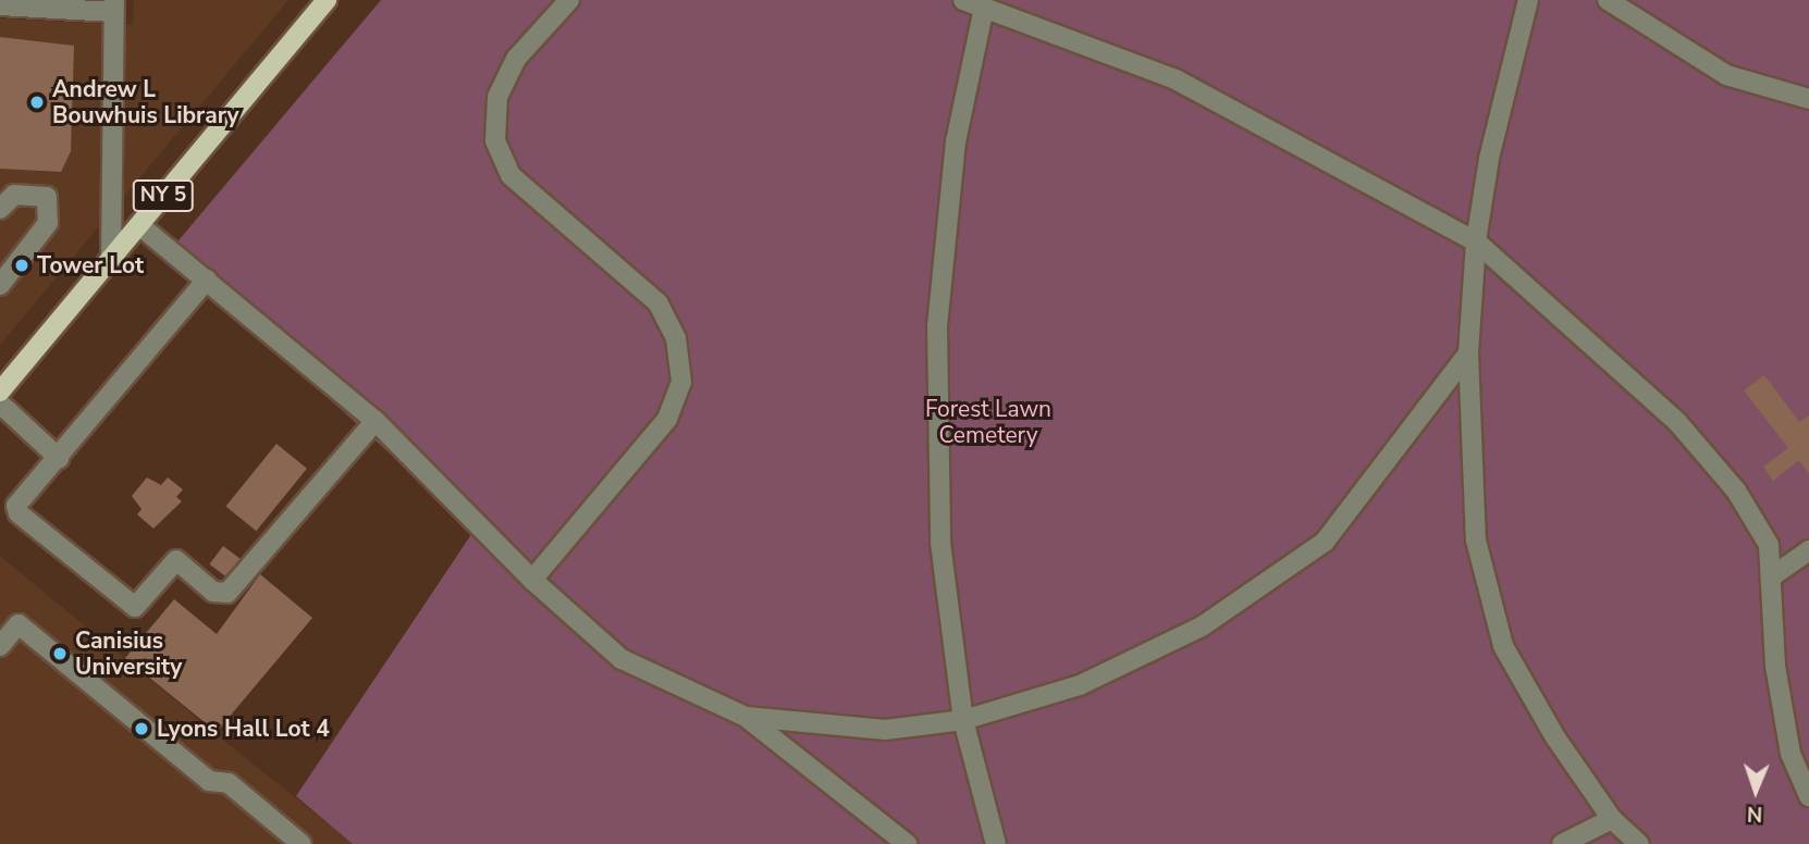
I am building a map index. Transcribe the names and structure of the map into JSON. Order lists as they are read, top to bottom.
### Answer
{
  "streets": {
    "main road": ["NY 5"]
  },
  "parks": ["Forest Lawn Cemetery"],
  "places": [
    "Andrew L Bouwhuis Library",
    "Tower Lot",
    "Canisius University",
    "Lyons Hall Lot 4"
  ],
  "north": "bottom"
}
